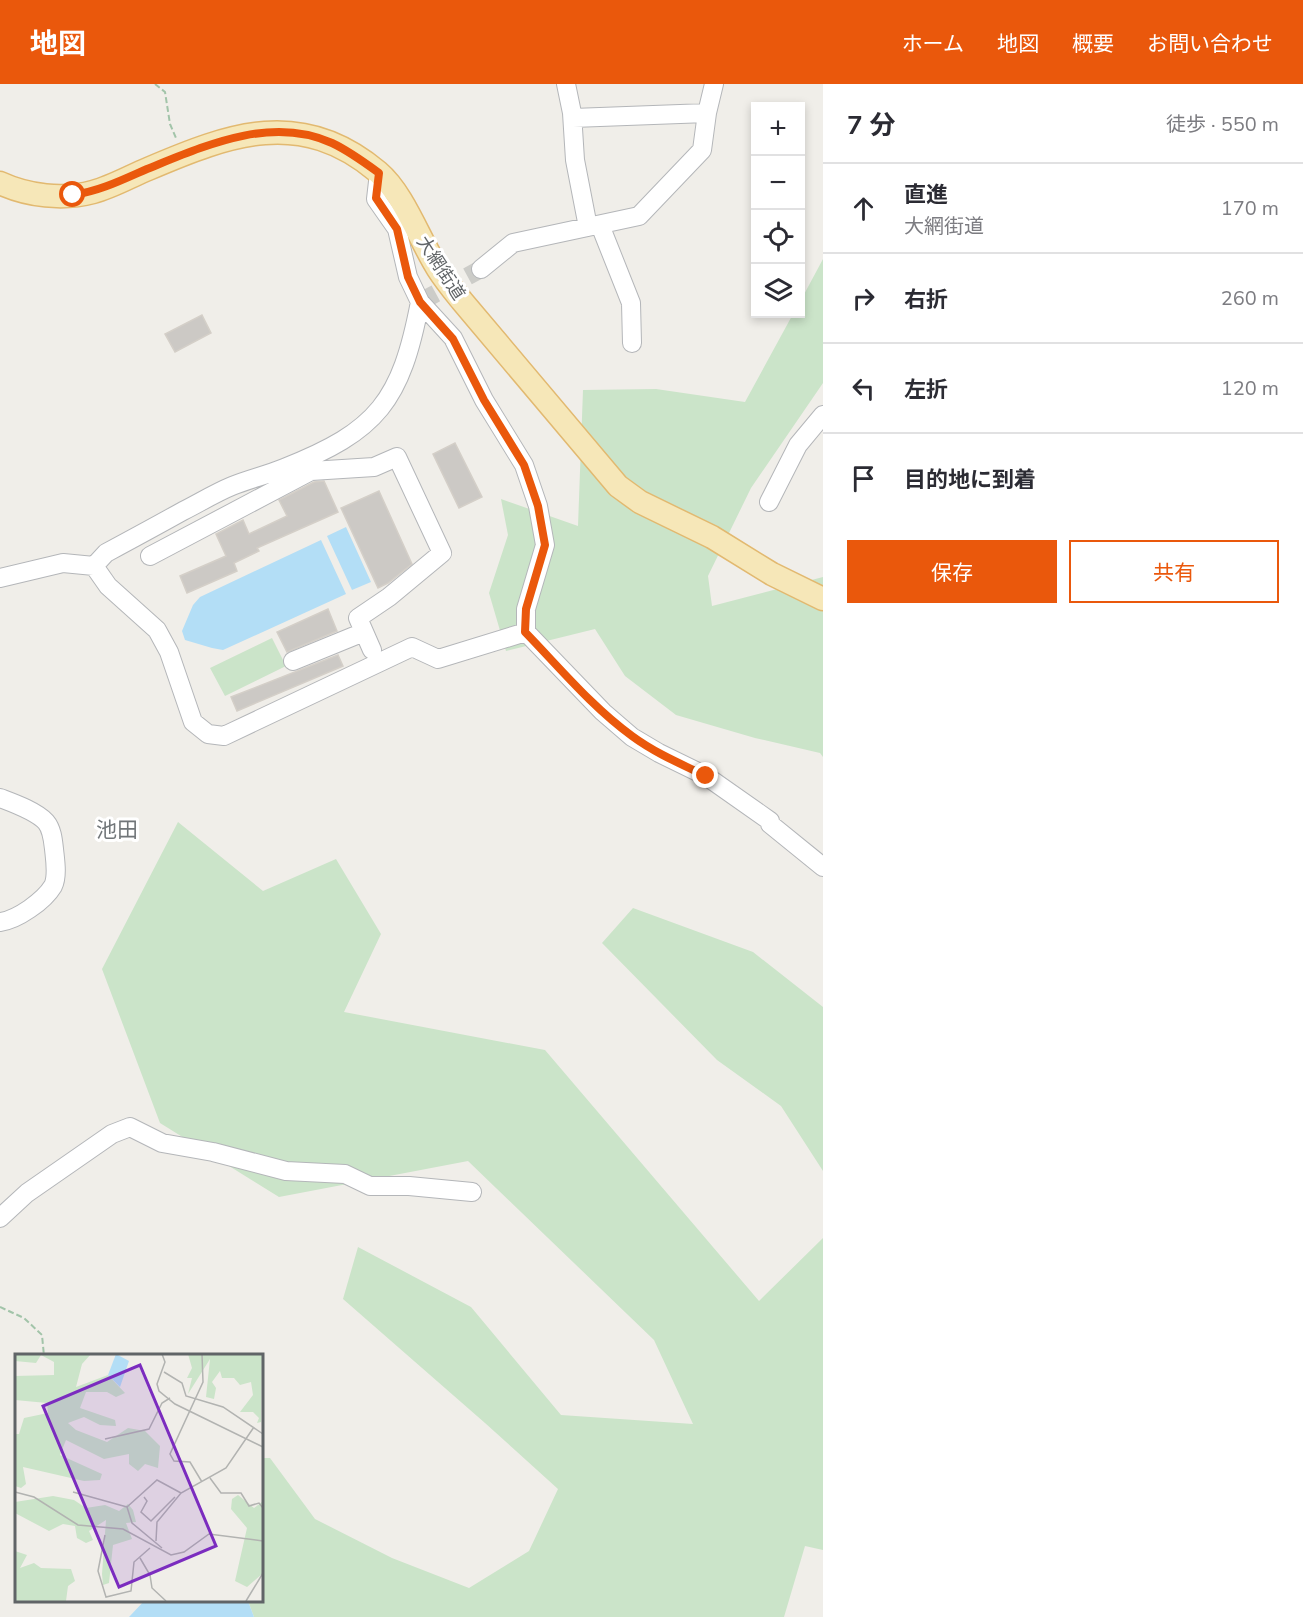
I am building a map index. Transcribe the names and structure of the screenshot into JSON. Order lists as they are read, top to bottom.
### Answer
{
  "streets": {
    "main road": ["大網街道"]
  },
  "districts": ["池田"],
  "page": {
    "header": "地図",
    "nav": [
      "ホーム",
      "地図",
      "概要",
      "お問い合わせ"
    ],
    "heading": ["7 分", "徒歩 · 550 m"],
    "map_buttons": ["+", "−"],
    "list": [
      ["直進", "大網街道", "170 m"],
      ["右折", "260 m"],
      ["左折", "120 m"],
      "目的地に到着"
    ],
    "buttons": ["保存", "共有"]
  }
}
